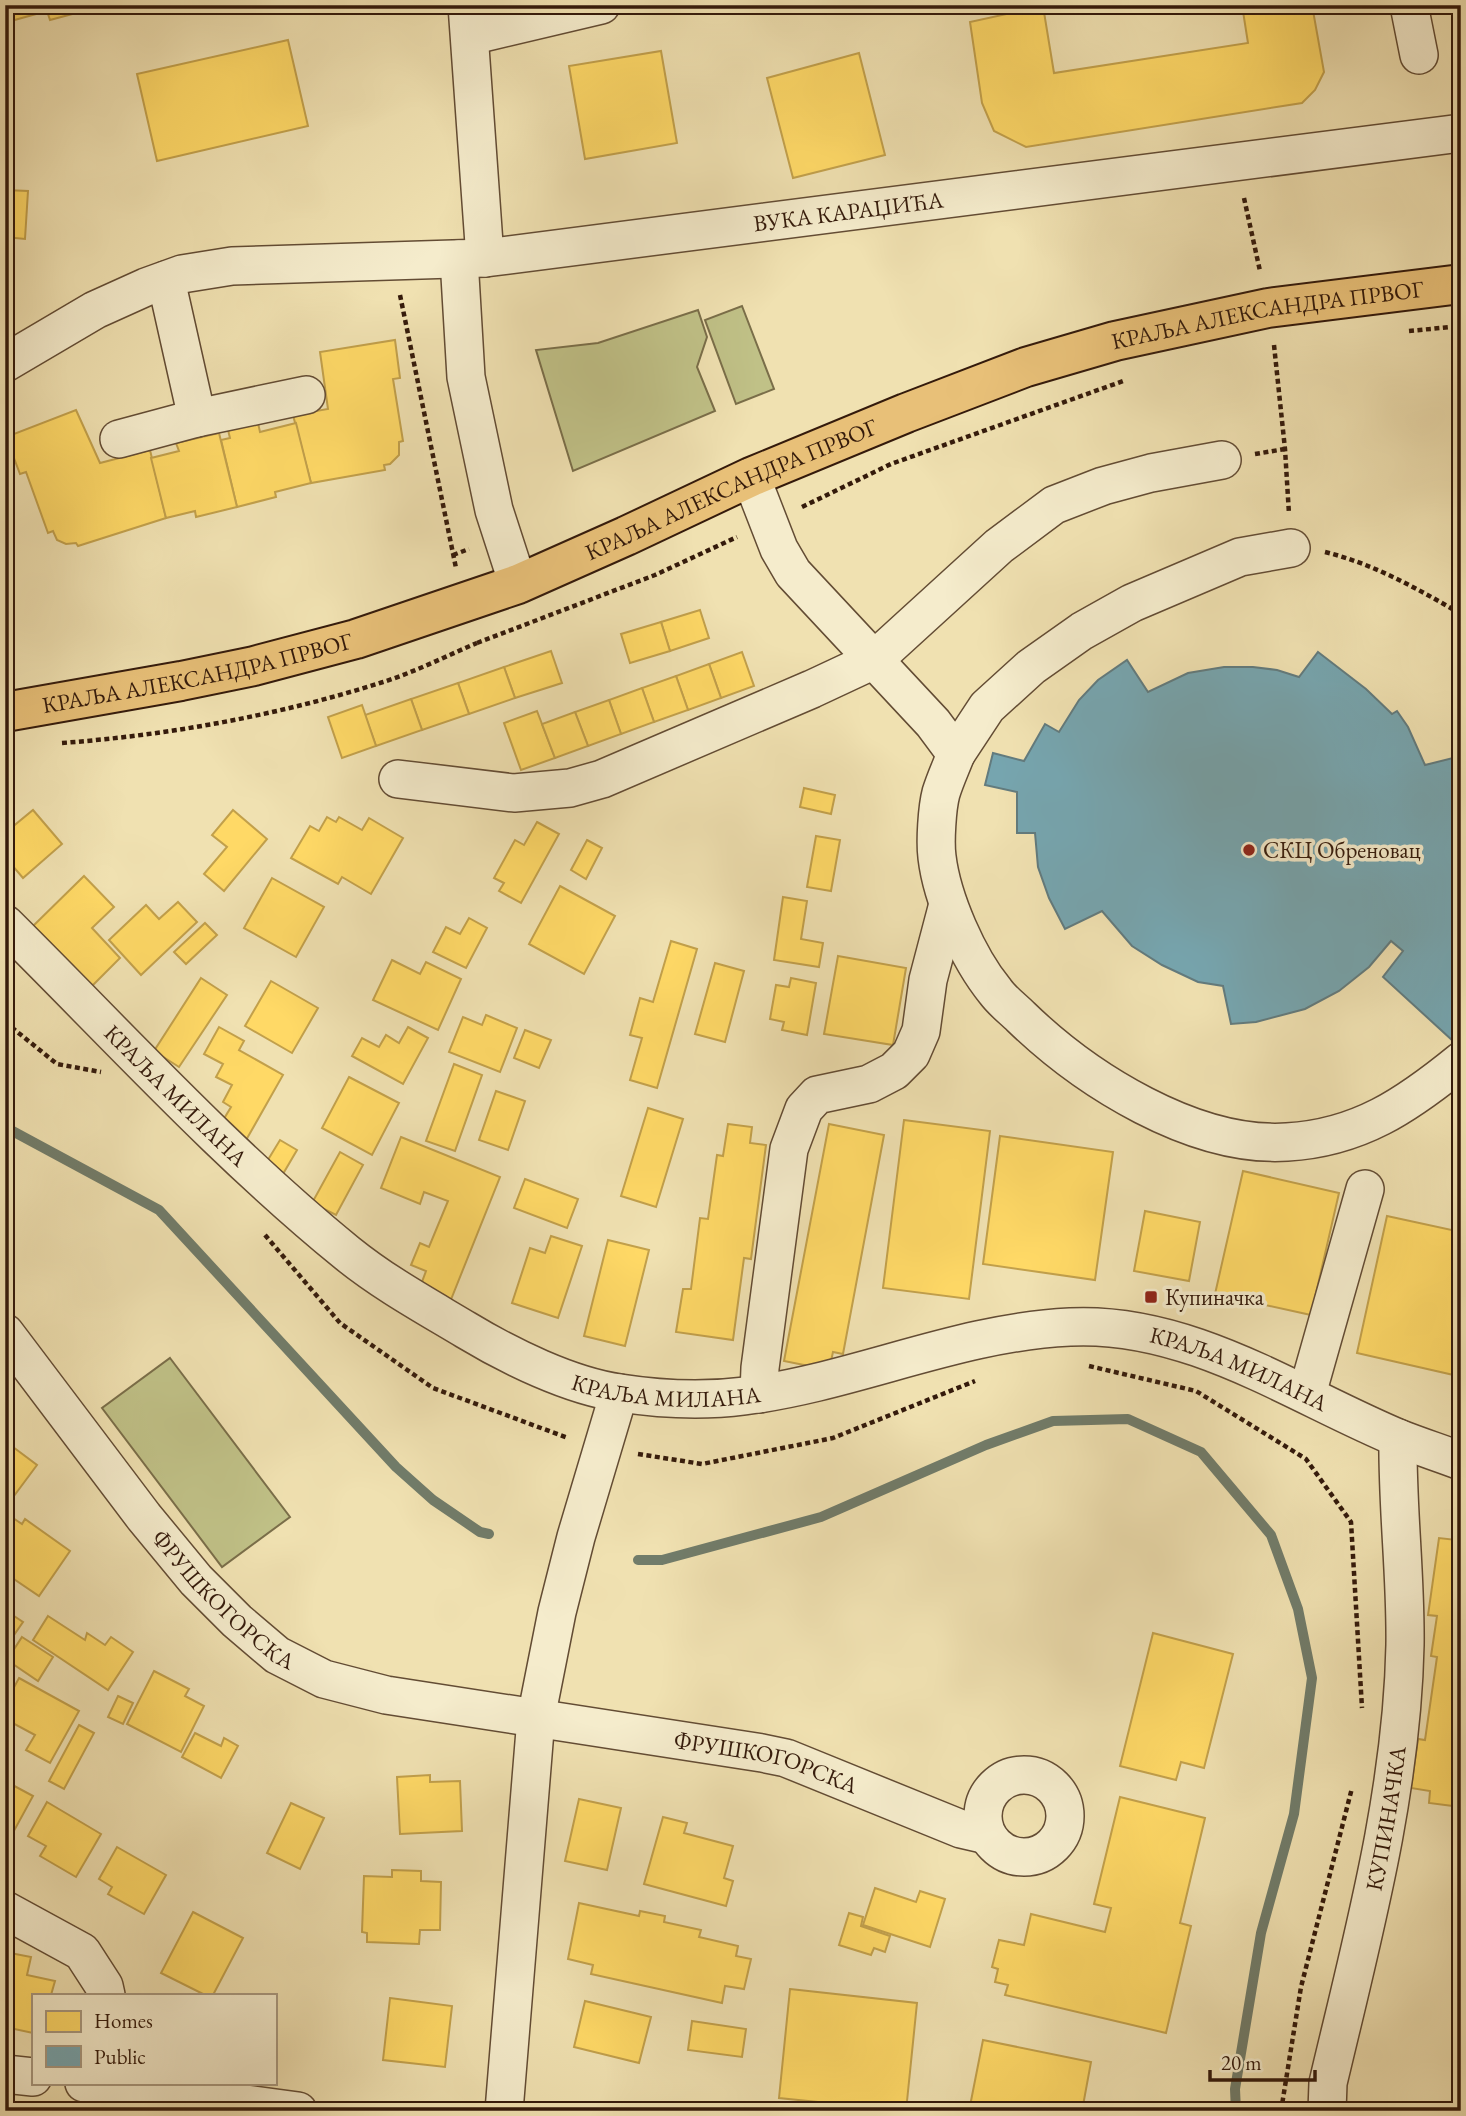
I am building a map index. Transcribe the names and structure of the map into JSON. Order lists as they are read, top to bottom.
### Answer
{
  "streets": {
    "main road": ["КРАЉА АЛЕКСАНДРА ПРВОГ"],
    "street": [
      "ВУКА КАРАЏИЋА",
      "КРАЉА МИЛАНА",
      "ФРУШКОГОРСКА",
      "КУПИНАЧКА"
    ]
  },
  "crossings": [
    ["КРАЉА МИЛАНА", "КУПИНАЧКА"]
  ],
  "places": {
    "other": ["СКЦ Обреновац"],
    "transit": ["Купиначка"]
  },
  "legend": ["Homes", "Public"],
  "scale_bar": "20 m"
}
